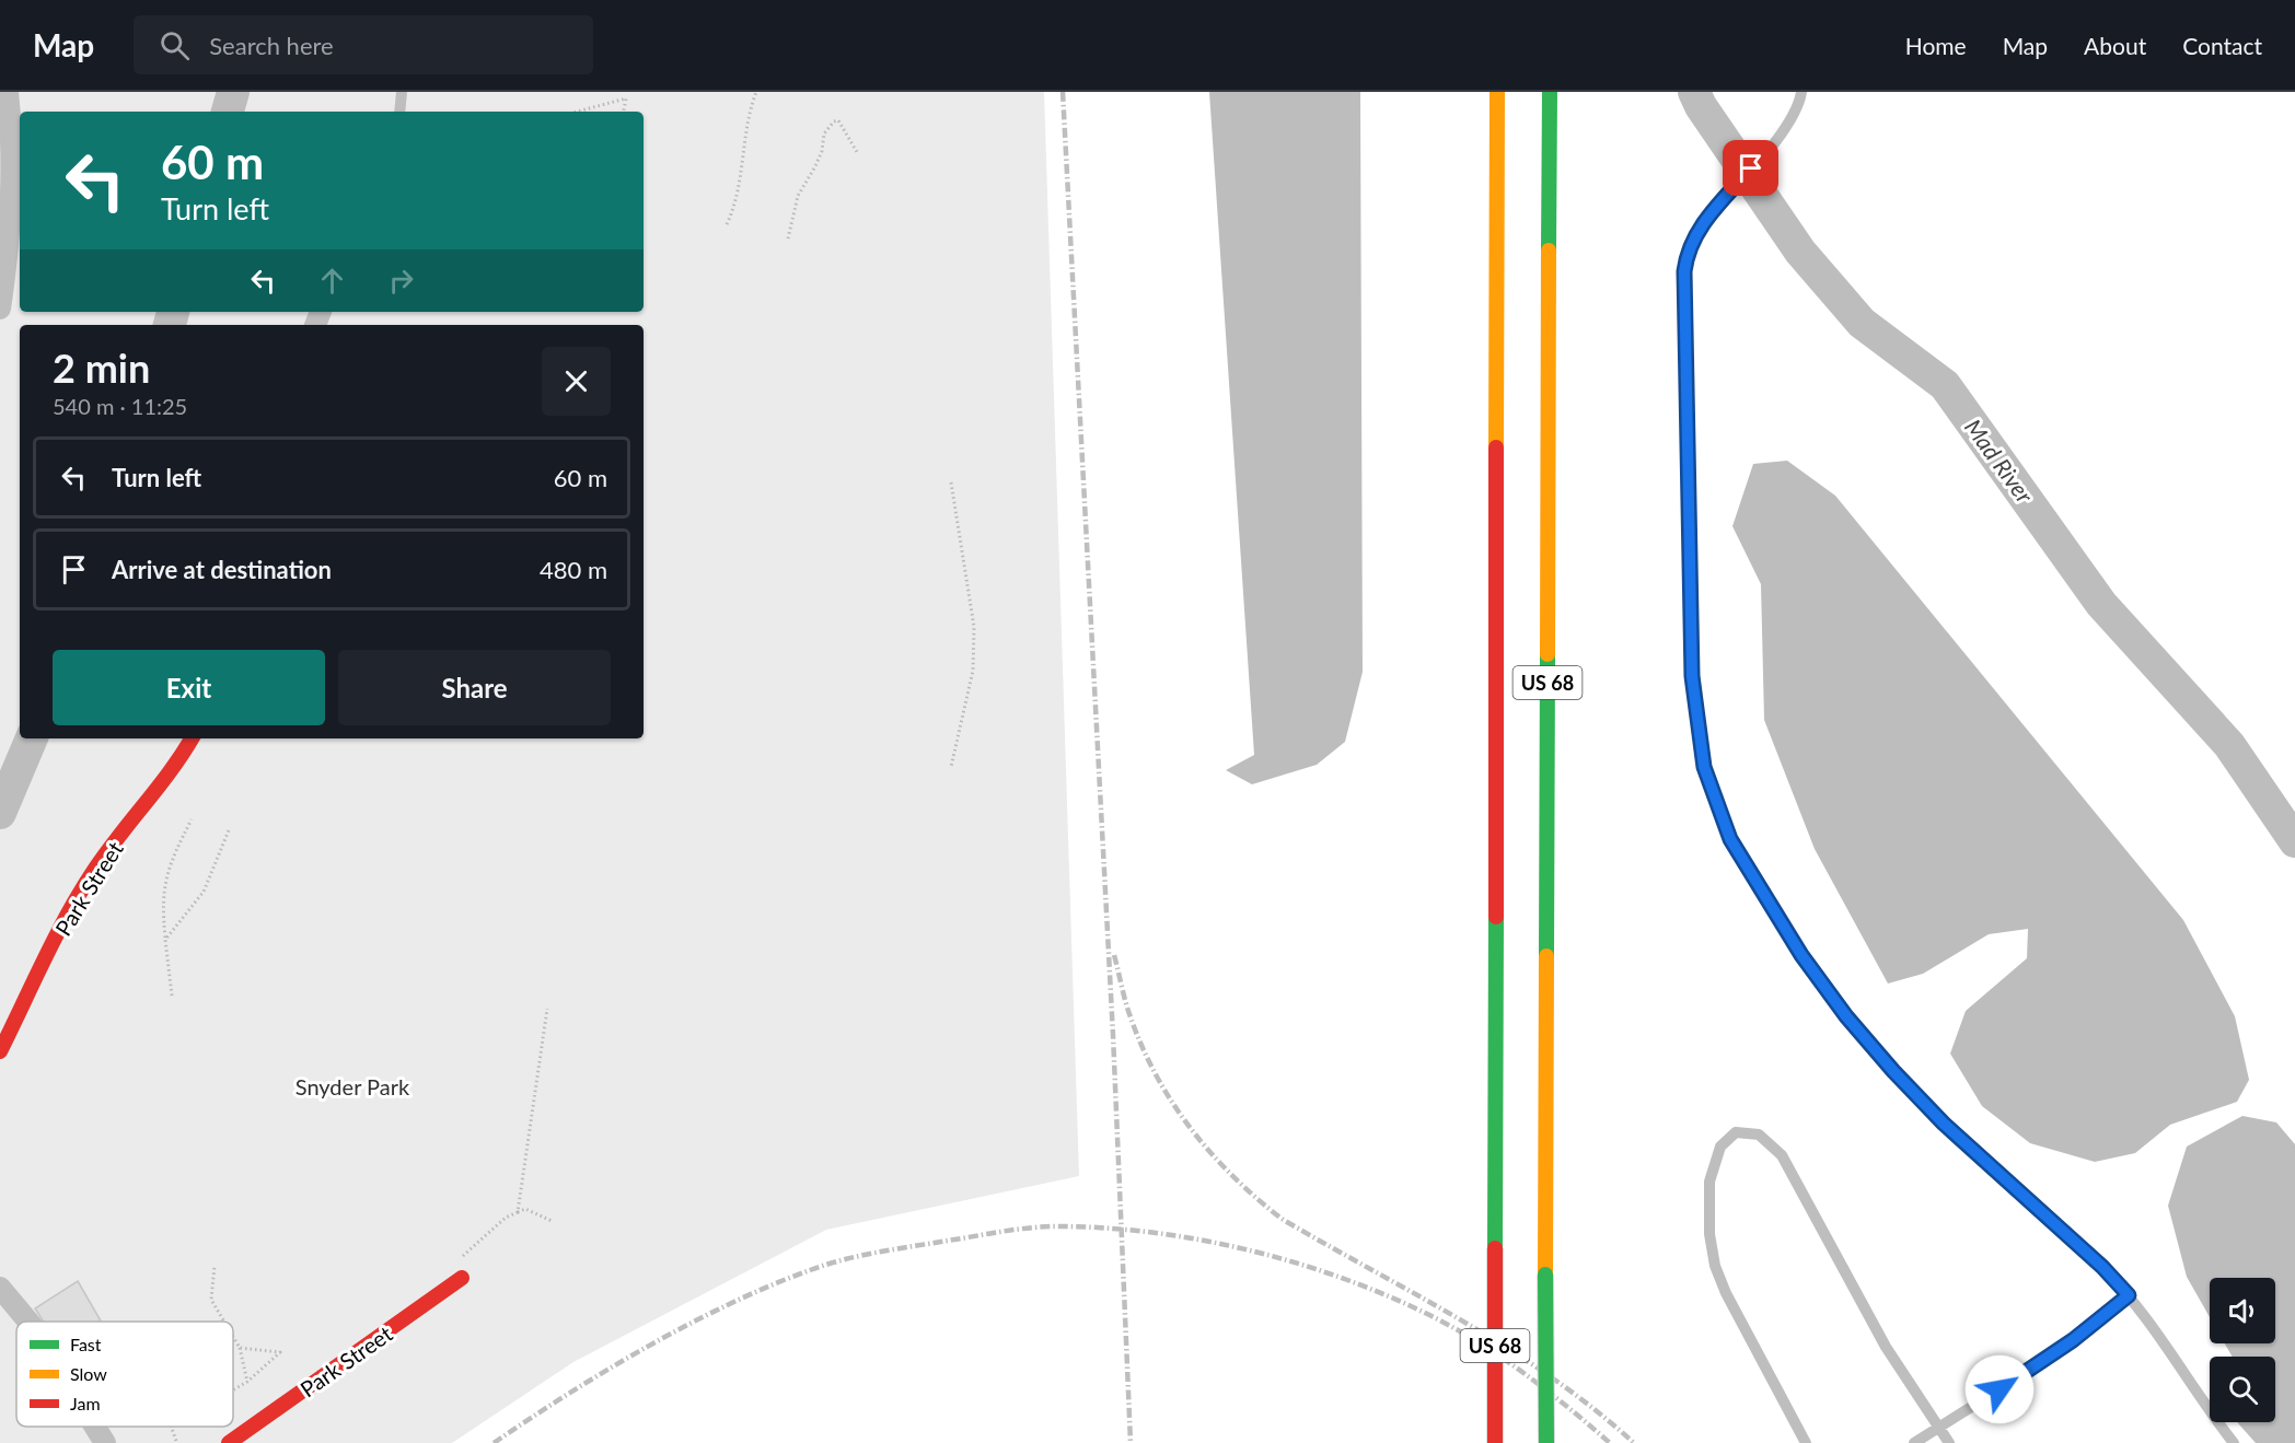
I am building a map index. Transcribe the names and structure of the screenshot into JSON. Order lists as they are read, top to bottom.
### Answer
{
  "streets": {
    "main road": ["US 68", "Park Street"]
  },
  "water": ["Mad River"],
  "parks": ["Snyder Park"],
  "legend": ["Fast", "Slow", "Jam"],
  "page": {
    "header": "Map",
    "search": "Search here",
    "nav": [
      "Home",
      "Map",
      "About",
      "Contact"
    ],
    "turn": ["60 m", "Turn left"],
    "heading": ["2 min", "540 m · 11:25"],
    "list": [
      {
        "name": "Turn left",
        "value": "60 m"
      },
      {
        "name": "Arrive at destination",
        "value": "480 m"
      }
    ],
    "buttons": ["Exit", "Share"]
  }
}
